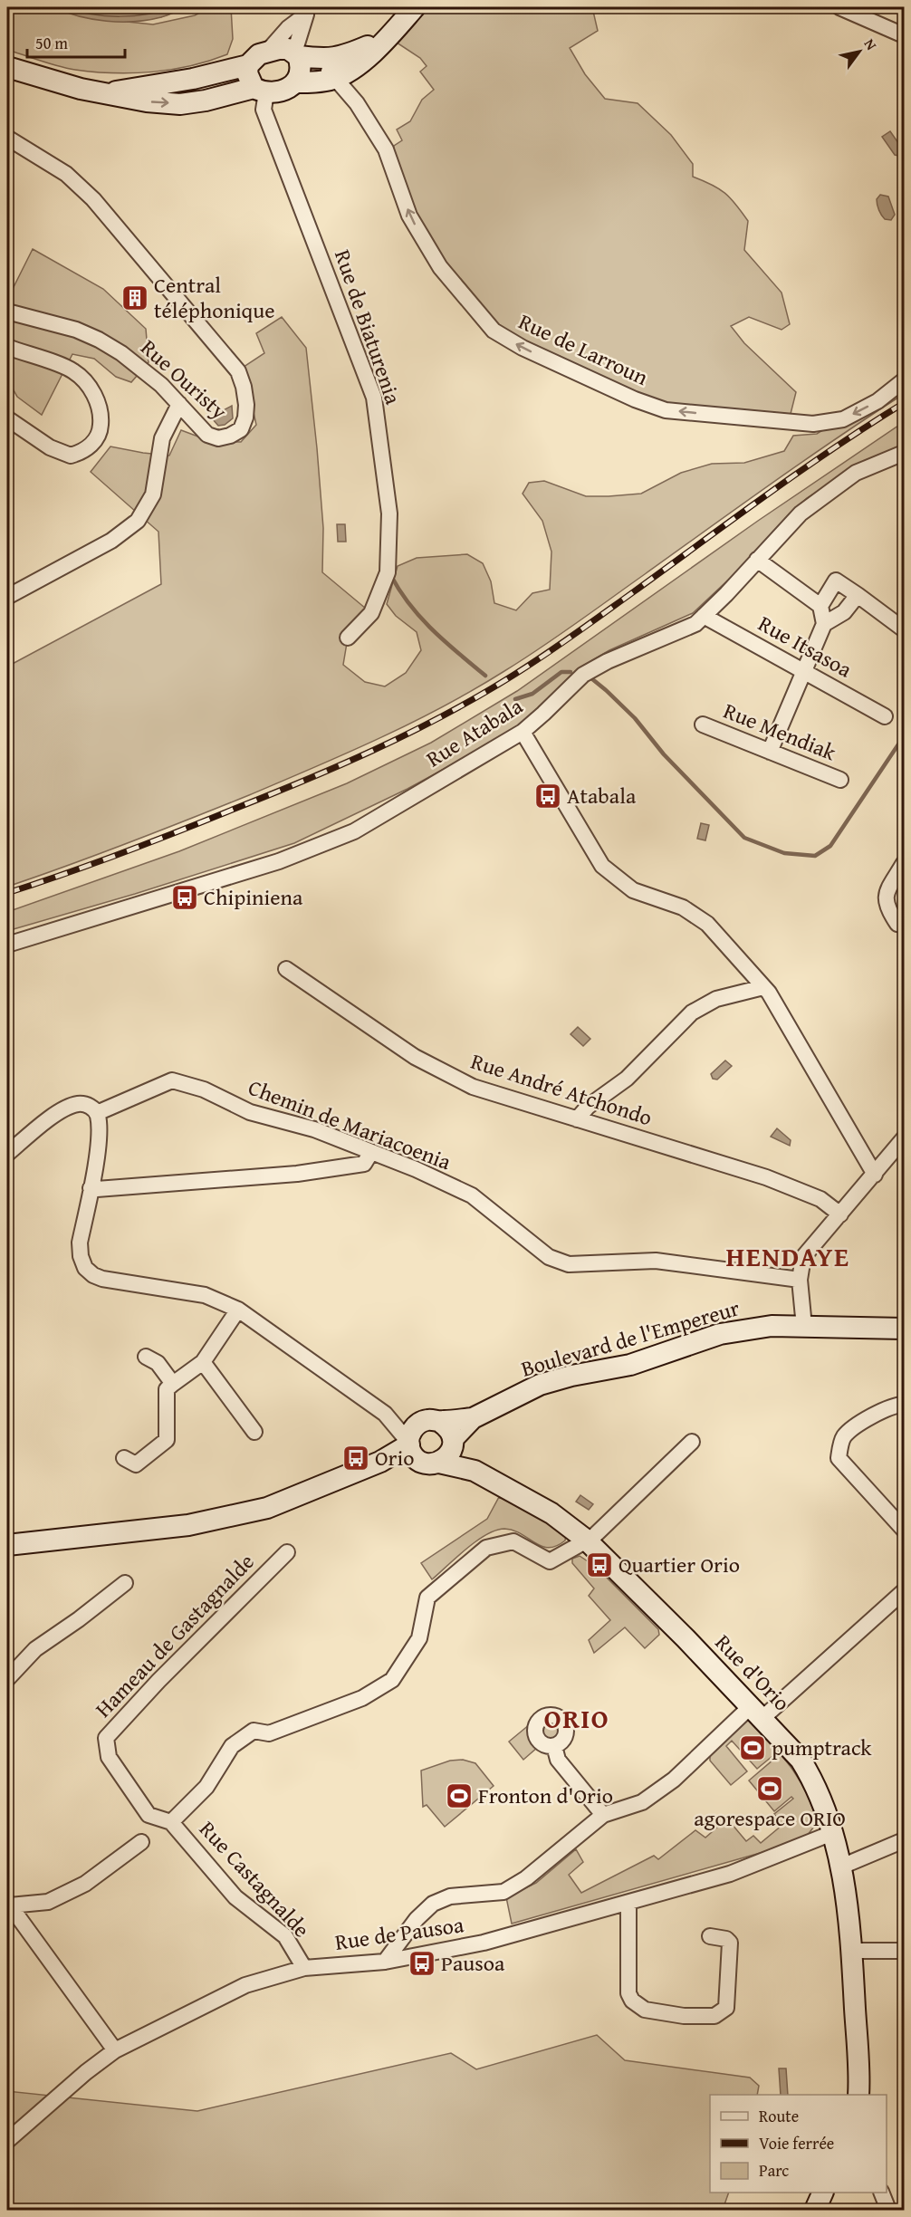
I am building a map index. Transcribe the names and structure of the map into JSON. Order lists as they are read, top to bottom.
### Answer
{
  "streets": {
    "main road": ["Boulevard de l'Empereur", "Rue d'Orio"],
    "street": [
      "Rue de Biaturenia",
      "Rue de Larroun",
      "Rue Ouristy",
      "Rue Itsasoa",
      "Rue Mendiak",
      "Rue Atabala",
      "Rue André Atchondo",
      "Chemin de Mariacoenia",
      "Hameau de Gastagnalde",
      "Rue Castagnalde",
      "Rue de Pausoa"
    ]
  },
  "crossings": [
    ["Rue de Biaturenia", "Rue de Larroun"],
    ["Rue Itsasoa", "Rue Atabala"],
    ["Boulevard de l'Empereur", "Rue d'Orio"],
    ["Hameau de Gastagnalde", "Rue Castagnalde"],
    ["Rue d'Orio", "Rue Castagnalde"],
    ["Rue d'Orio", "Rue de Pausoa"],
    ["Rue Castagnalde", "Rue de Pausoa"]
  ],
  "one_way": ["Rue de Larroun"],
  "districts": ["HENDAYE", "ORIO"],
  "places": {
    "building": ["Central téléphonique"],
    "bus stop": [
      "Atabala",
      "Chipiniena",
      "Orio",
      "Quartier Orio",
      "Pausoa"
    ],
    "sports": ["pumptrack", "agorespace ORIO", "Fronton d'Orio"]
  },
  "legend": ["Route", "Voie ferrée", "Parc"],
  "scale_bar": "50 m",
  "north": "top right"
}
